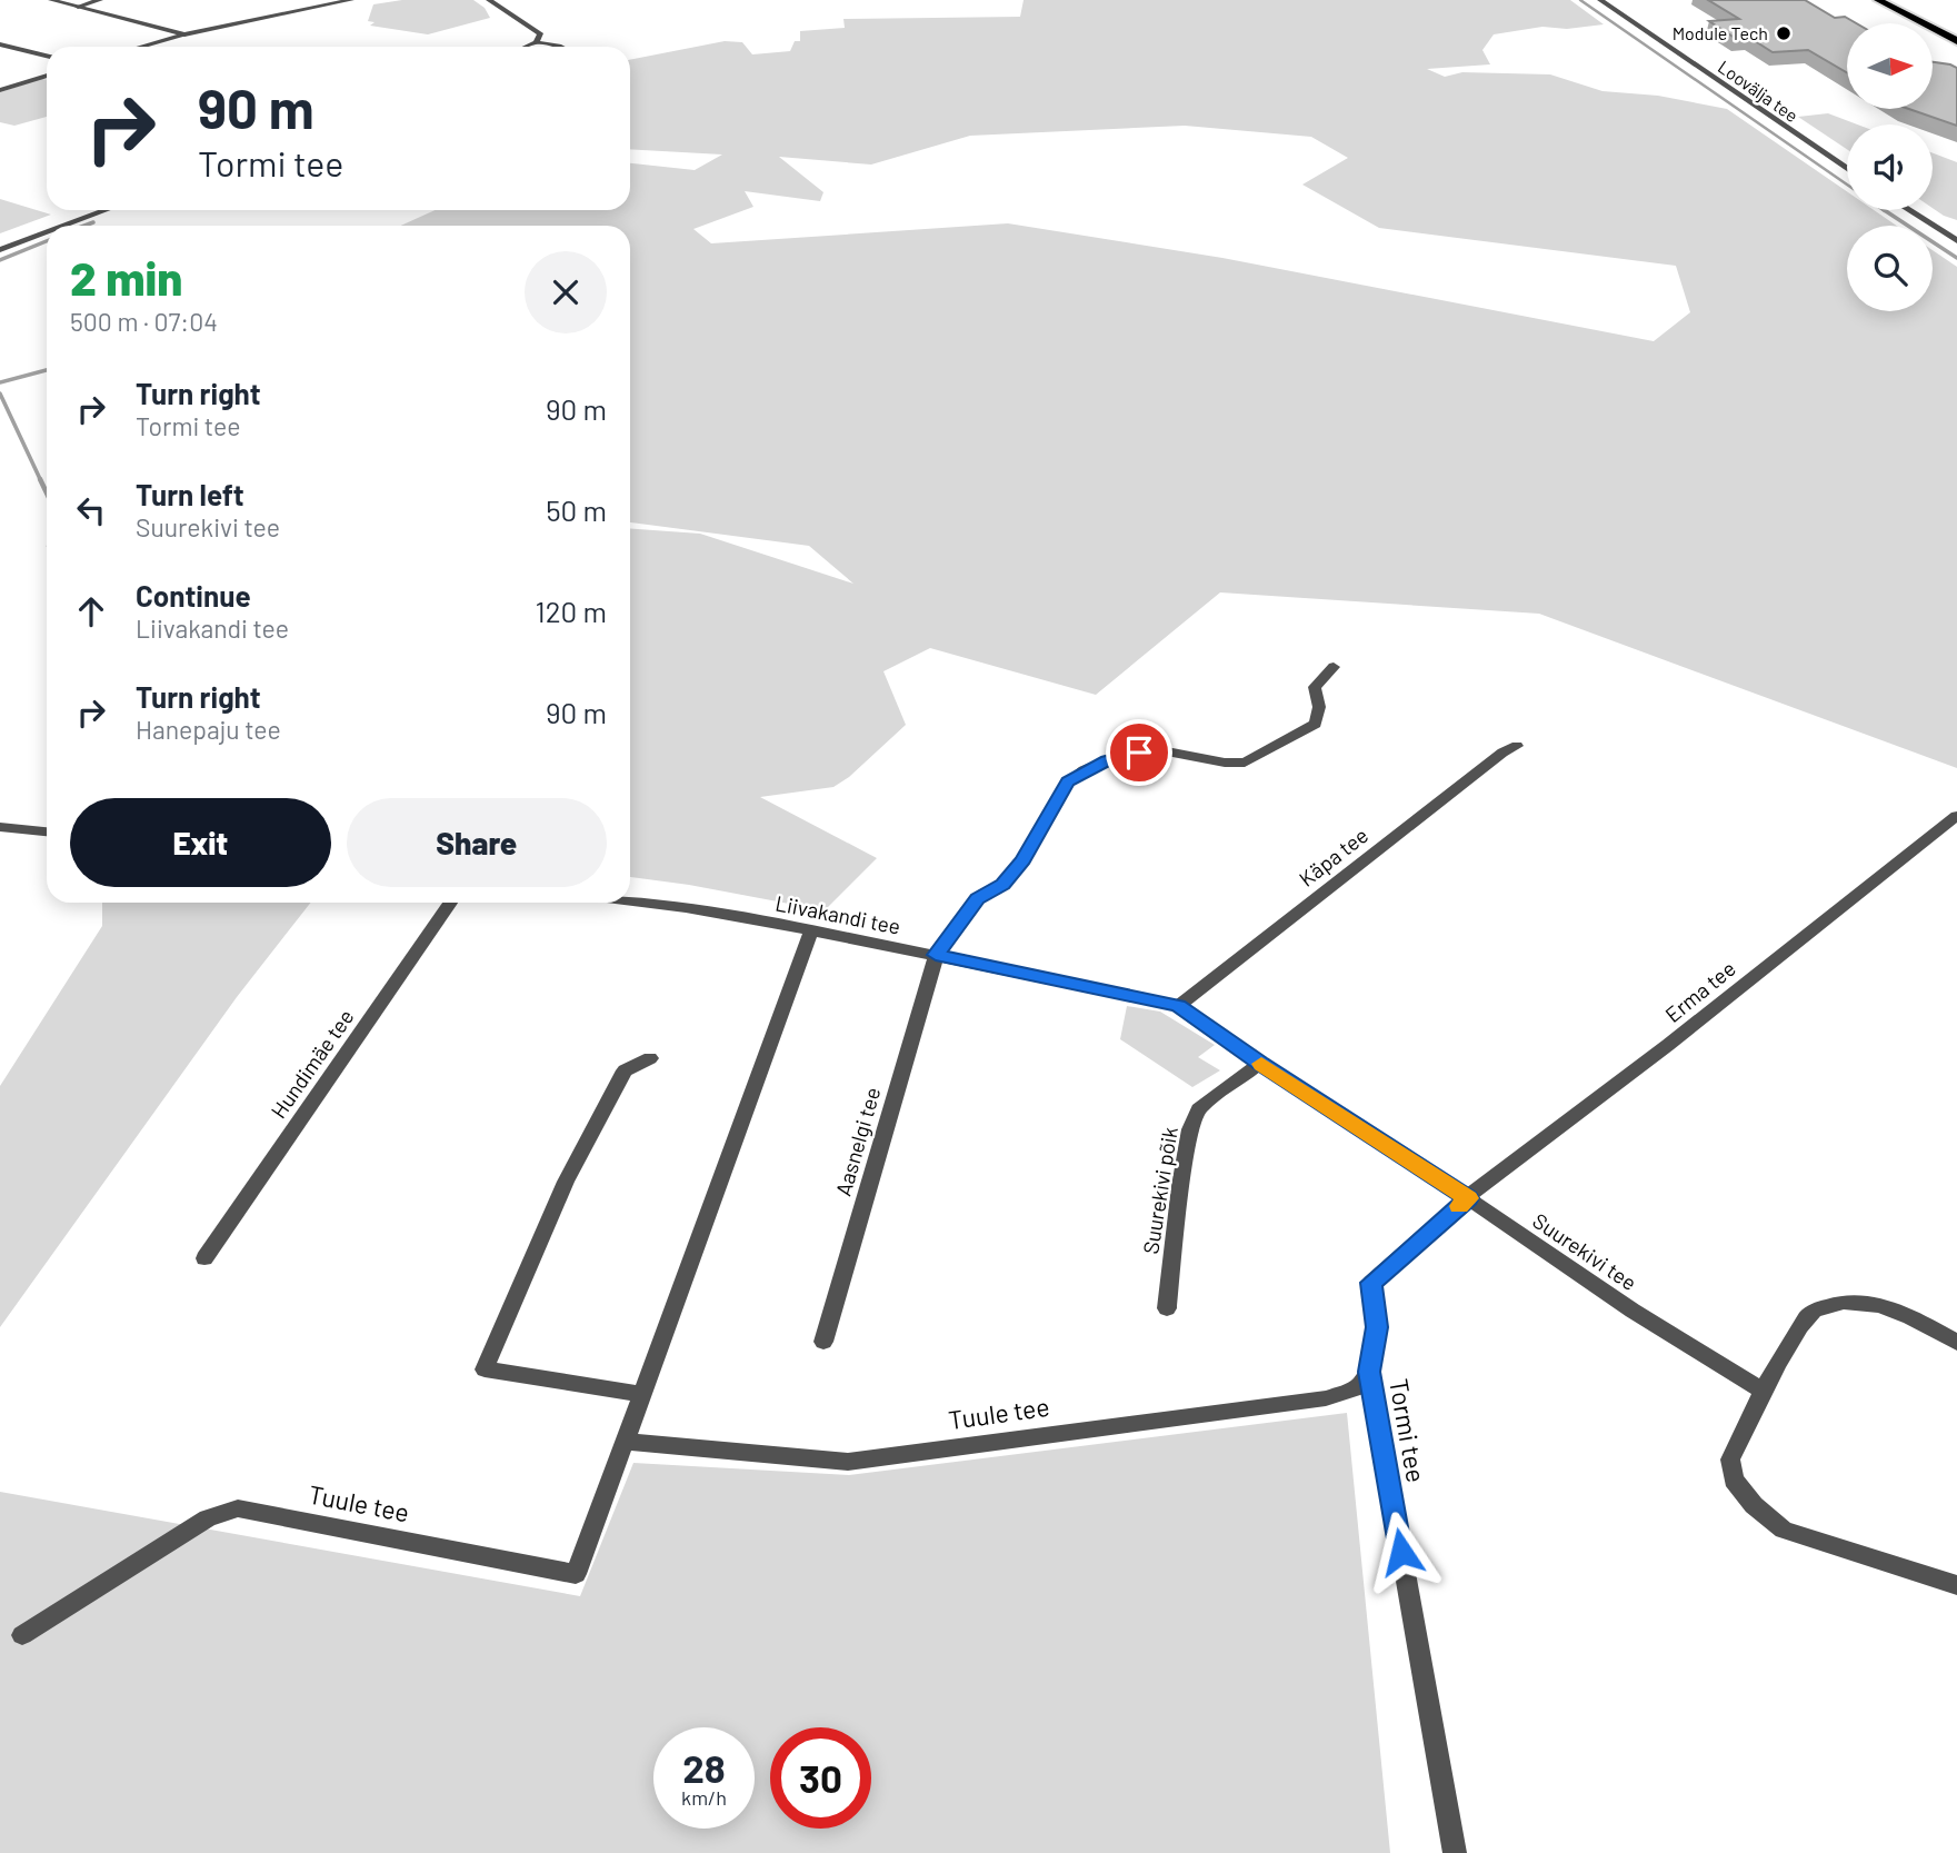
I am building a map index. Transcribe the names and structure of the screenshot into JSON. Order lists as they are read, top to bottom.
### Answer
{
  "streets": {
    "street": [
      "Loovälja tee",
      "Käpa tee",
      "Liivakandi tee",
      "Erma tee",
      "Hundimäe tee",
      "Aasnelgi tee",
      "Suurekivi põik",
      "Suurekivi tee",
      "Tuule tee",
      "Tormi tee"
    ]
  },
  "crossings": [
    ["Käpa tee", "Liivakandi tee"],
    ["Käpa tee", "Suurekivi tee"],
    ["Liivakandi tee", "Aasnelgi tee"],
    ["Liivakandi tee", "Suurekivi tee"],
    ["Liivakandi tee", "Tuule tee"],
    ["Erma tee", "Suurekivi tee"],
    ["Erma tee", "Tormi tee"],
    ["Suurekivi põik", "Suurekivi tee"],
    ["Suurekivi tee", "Tormi tee"],
    ["Tuule tee", "Tormi tee"]
  ],
  "places": ["Module Tech"],
  "north": "right",
  "page": {
    "turn": ["90 m", "Tormi tee"],
    "heading": ["2 min", "500 m · 07:04"],
    "list": [
      {
        "name": "Turn right",
        "note": "Tormi tee",
        "value": "90 m"
      },
      {
        "name": "Turn left",
        "note": "Suurekivi tee",
        "value": "50 m"
      },
      {
        "name": "Continue",
        "note": "Liivakandi tee",
        "value": "120 m"
      },
      {
        "name": "Turn right",
        "note": "Hanepaju tee",
        "value": "90 m"
      }
    ],
    "buttons": ["Exit", "Share"],
    "speed": "28 km/h",
    "limit": "30"
  }
}
